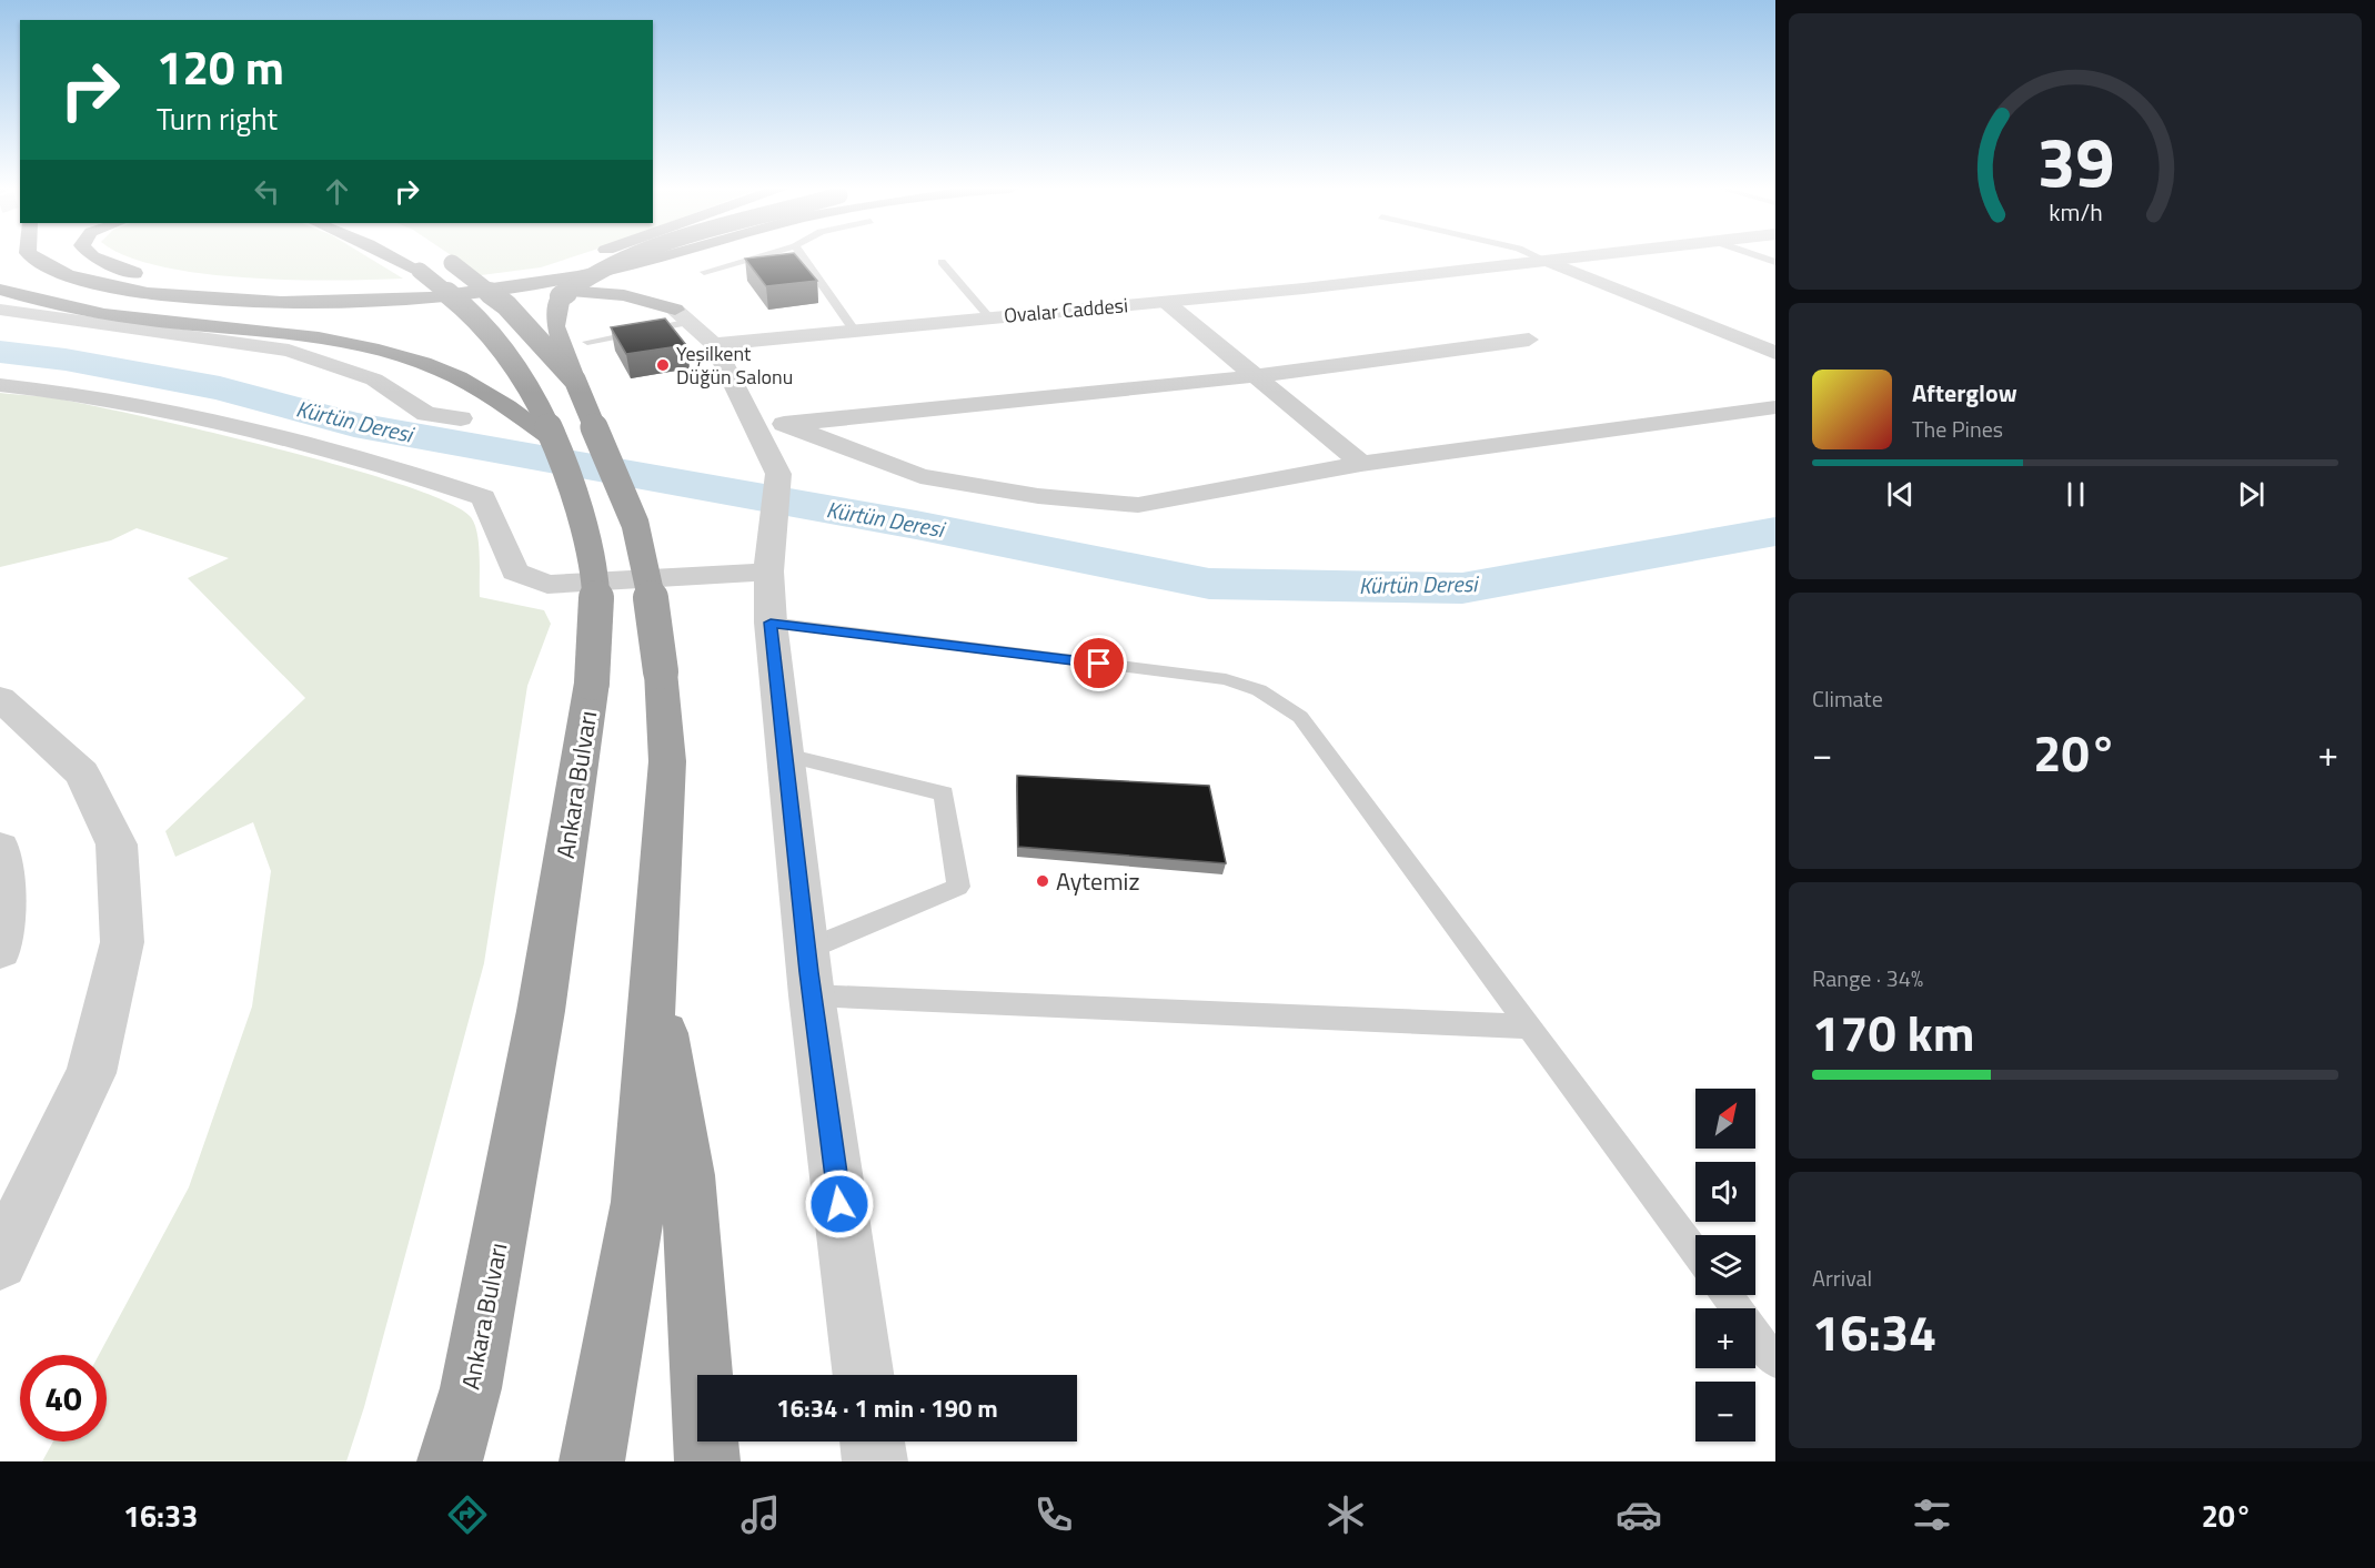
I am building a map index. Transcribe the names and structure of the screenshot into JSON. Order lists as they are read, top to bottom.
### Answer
{
  "streets": {
    "highway": ["Ankara Bulvarı"],
    "street": ["Ovalar Caddesi"]
  },
  "water": ["Kürtün Deresi"],
  "places": ["Yeşilkent Düğün Salonu", "Aytemiz"],
  "north": "top right",
  "page": {
    "turn": ["120 m", "Turn right"],
    "song": ["Afterglow", "The Pines"],
    "tile": [
      "Climate",
      ["Range · 34%", "170 km"],
      ["Arrival", "16:34"]
    ],
    "heat": ["−", "20°", "+"],
    "map_buttons": ["+", "−"],
    "limit": "40",
    "trip": "16:34 · 1 min · 190 m",
    "tabs": ["16:33", "20°"],
    "gauge": ["39", "km/h"]
  }
}
